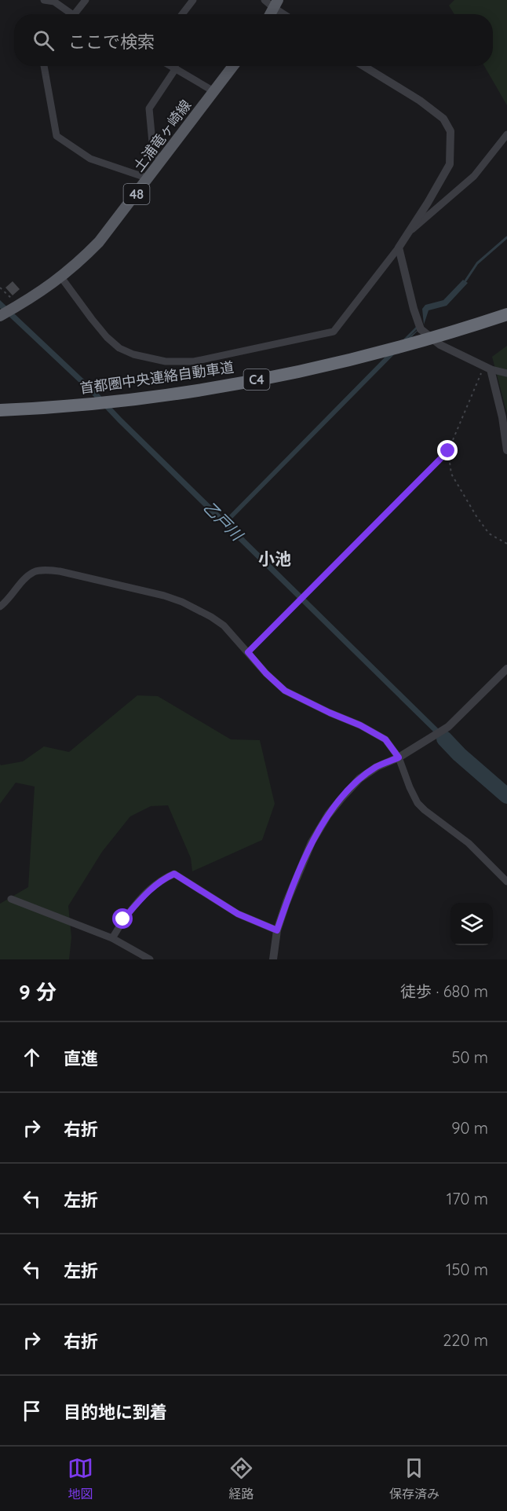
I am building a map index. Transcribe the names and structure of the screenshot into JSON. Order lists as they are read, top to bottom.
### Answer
{
  "streets": {
    "highway": ["首都圏中央連絡自動車道", "C4"],
    "main road": ["土浦竜ヶ崎線", "48"]
  },
  "districts": ["小池"],
  "water": ["乙戸川"],
  "page": {
    "search": "ここで検索",
    "heading": ["9 分", "徒歩 · 680 m"],
    "list": [
      ["直進", "50 m"],
      ["右折", "90 m"],
      ["左折", "170 m"],
      ["左折", "150 m"],
      ["右折", "220 m"],
      "目的地に到着"
    ],
    "nav": ["地図", "経路", "保存済み"]
  }
}
